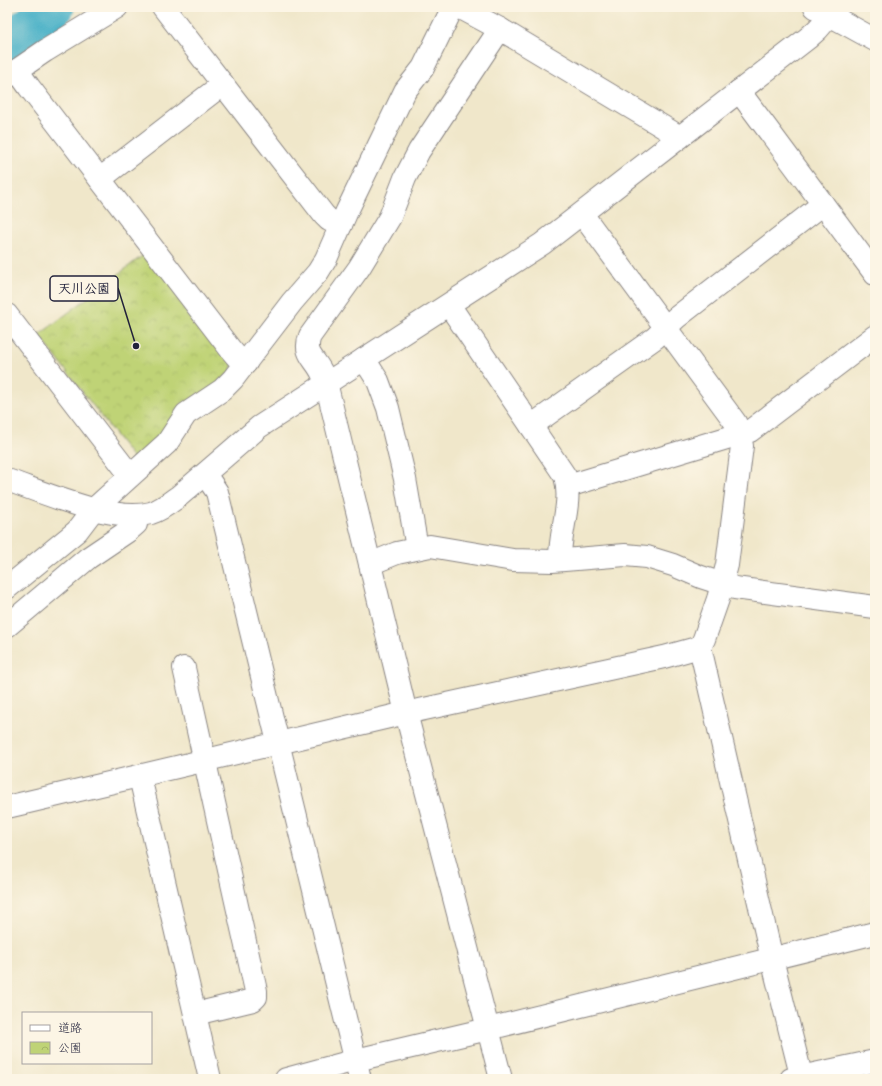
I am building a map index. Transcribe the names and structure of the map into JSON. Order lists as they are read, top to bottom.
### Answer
{
  "places": ["天川公園"],
  "legend": ["道路", "公園"]
}
